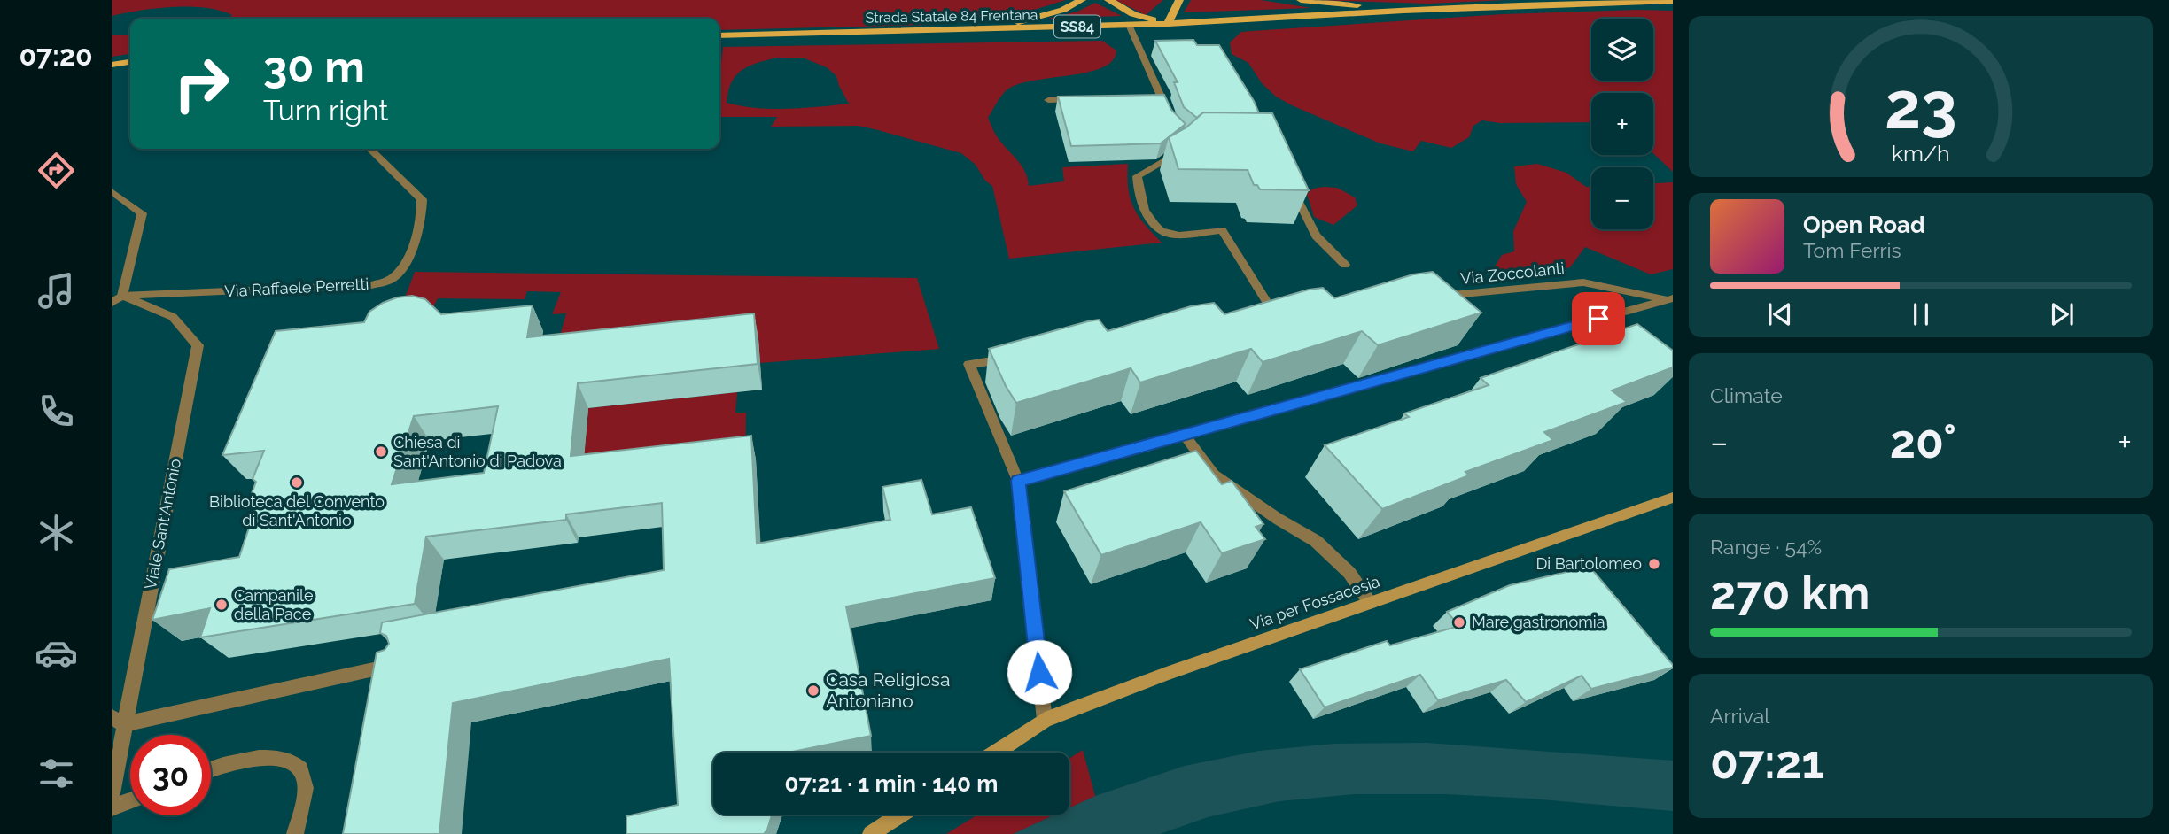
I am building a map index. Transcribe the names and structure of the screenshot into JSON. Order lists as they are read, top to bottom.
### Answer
{
  "streets": {
    "main road": ["Strada Statale 84 Frentana", "SS84"],
    "street": [
      "Via Zoccolanti",
      "Via Raffaele Perretti",
      "Viale Sant'Antonio",
      "Via per Fossacesia"
    ]
  },
  "crossings": [
    ["Via Raffaele Perretti", "Viale Sant'Antonio"]
  ],
  "places": [
    "Chiesa di Sant'Antonio di Padova",
    "Biblioteca del Convento di Sant'Antonio",
    "Di Bartolomeo",
    "Campanile della Pace",
    "Mare gastronomia",
    "Casa Religiosa Antoniano"
  ],
  "page": {
    "tabs": "07:20",
    "map_buttons": ["+", "−"],
    "turn": ["30 m", "Turn right"],
    "song": ["Open Road", "Tom Ferris"],
    "tile": [
      "Climate",
      ["Range · 54%", "270 km"],
      ["Arrival", "07:21"]
    ],
    "heat": ["−", "20°", "+"],
    "limit": "30",
    "trip": "07:21 · 1 min · 140 m",
    "gauge": ["23", "km/h"]
  }
}
